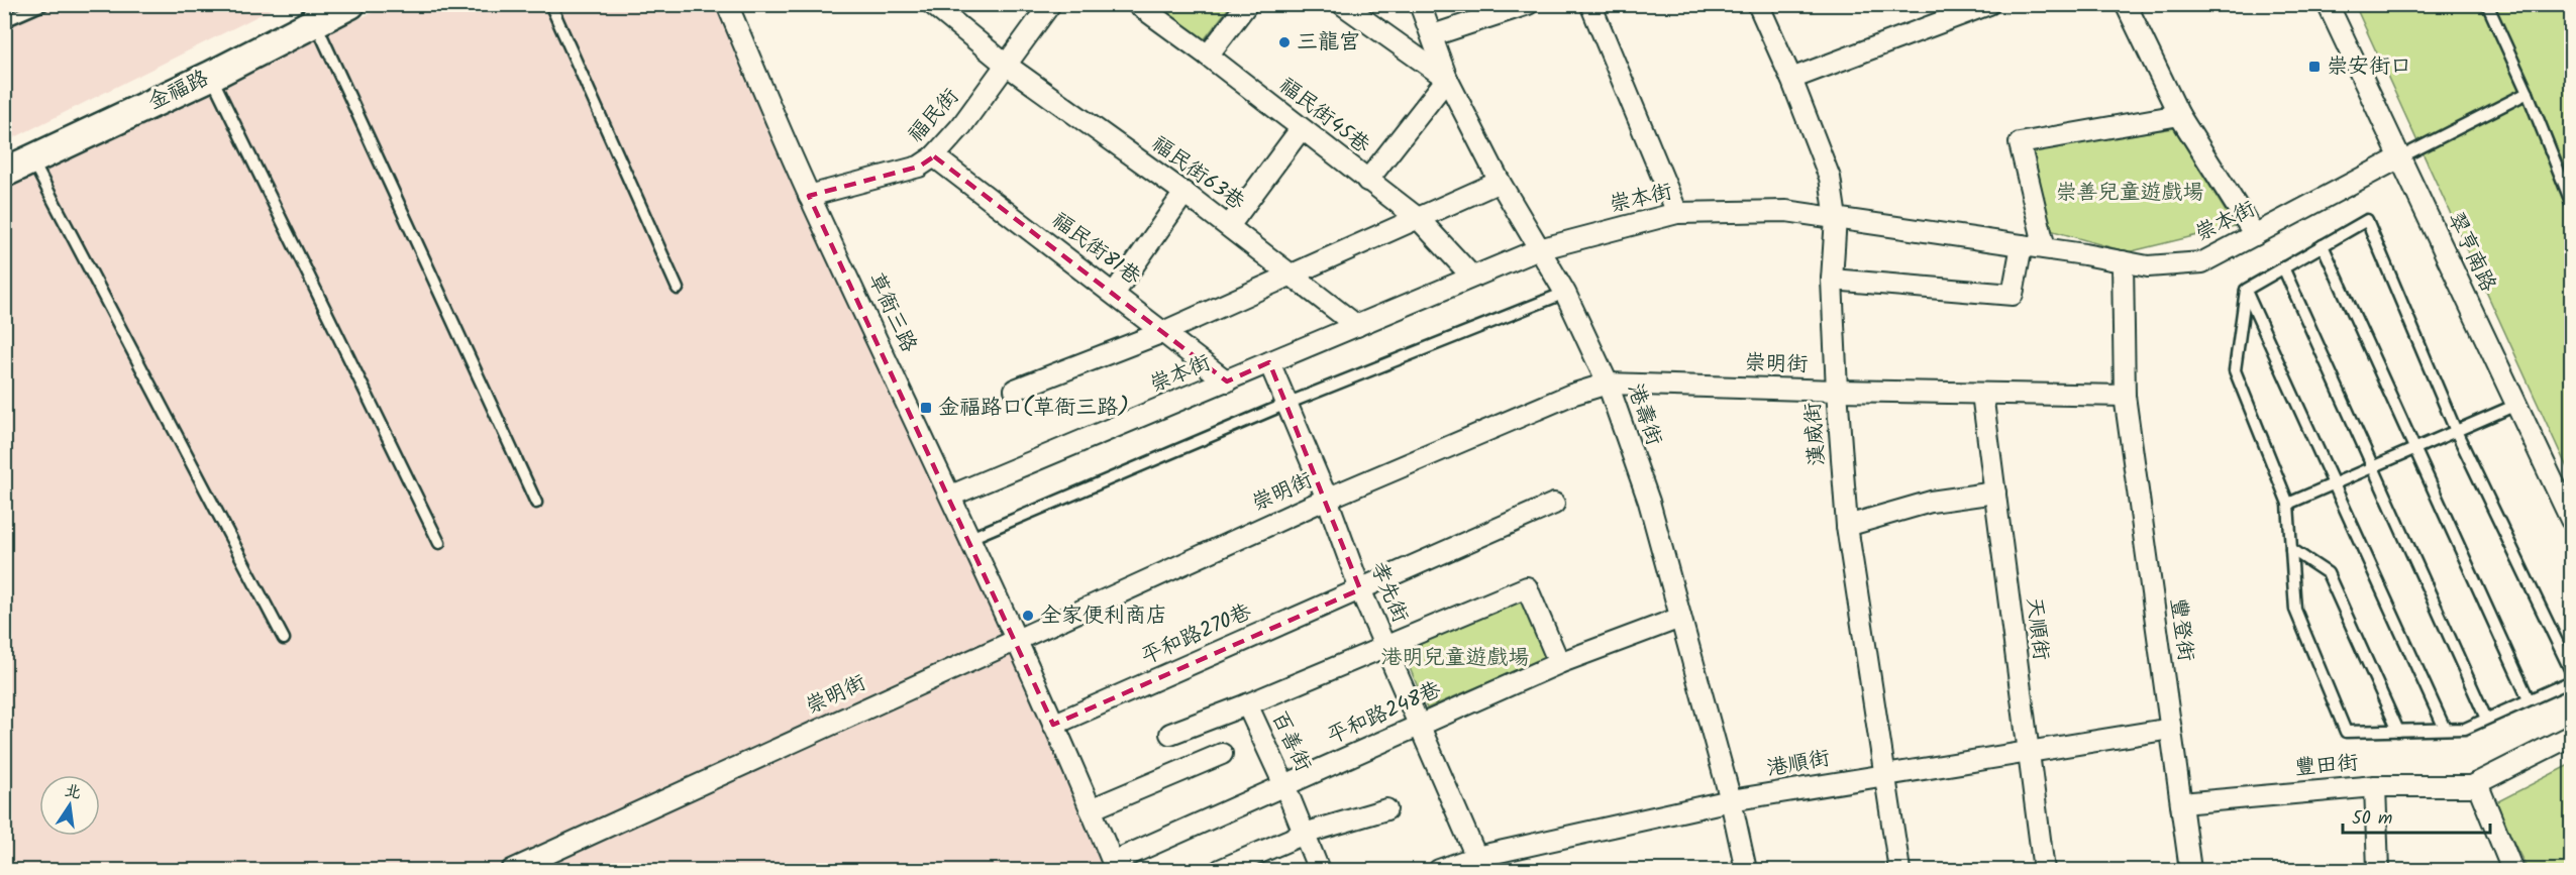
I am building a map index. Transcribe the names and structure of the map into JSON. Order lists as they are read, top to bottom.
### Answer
{
  "streets": {
    "street": [
      "金福路",
      "福民街",
      "福民街45巷",
      "福民街63巷",
      "崇本街",
      "福民街81巷",
      "翠亨南路",
      "草衙三路",
      "崇明街",
      "港壽街",
      "漢威街",
      "孝先街",
      "天順街",
      "豐登街",
      "平和路270巷",
      "平和路248巷",
      "百善街",
      "港順街",
      "豐田街"
    ]
  },
  "crossings": [
    ["福民街", "福民街63巷"],
    ["福民街", "福民街81巷"],
    ["福民街", "草衙三路"],
    ["福民街45巷", "崇本街"],
    ["福民街63巷", "崇本街"],
    ["崇本街", "福民街81巷"],
    ["崇本街", "翠亨南路"],
    ["崇本街", "草衙三路"],
    ["崇本街", "港壽街"],
    ["崇本街", "漢威街"],
    ["崇本街", "孝先街"],
    ["崇本街", "豐登街"],
    ["草衙三路", "崇明街"],
    ["草衙三路", "平和路270巷"],
    ["草衙三路", "平和路248巷"],
    ["崇明街", "港壽街"],
    ["崇明街", "漢威街"],
    ["崇明街", "孝先街"],
    ["崇明街", "天順街"],
    ["崇明街", "豐登街"],
    ["港壽街", "平和路248巷"],
    ["港壽街", "港順街"],
    ["漢威街", "港順街"],
    ["孝先街", "平和路270巷"],
    ["孝先街", "平和路248巷"],
    ["孝先街", "百善街"],
    ["孝先街", "港順街"],
    ["天順街", "港順街"],
    ["豐登街", "港順街"],
    ["豐登街", "豐田街"],
    ["平和路248巷", "百善街"]
  ],
  "parks": ["崇善兒童遊戲場", "港明兒童遊戲場"],
  "places": {
    "other": ["三龍宮", "全家便利商店"],
    "transit": ["崇安街口", "金福路口(草衙三路)"]
  },
  "scale_bar": "50 m",
  "north": "top"
}
